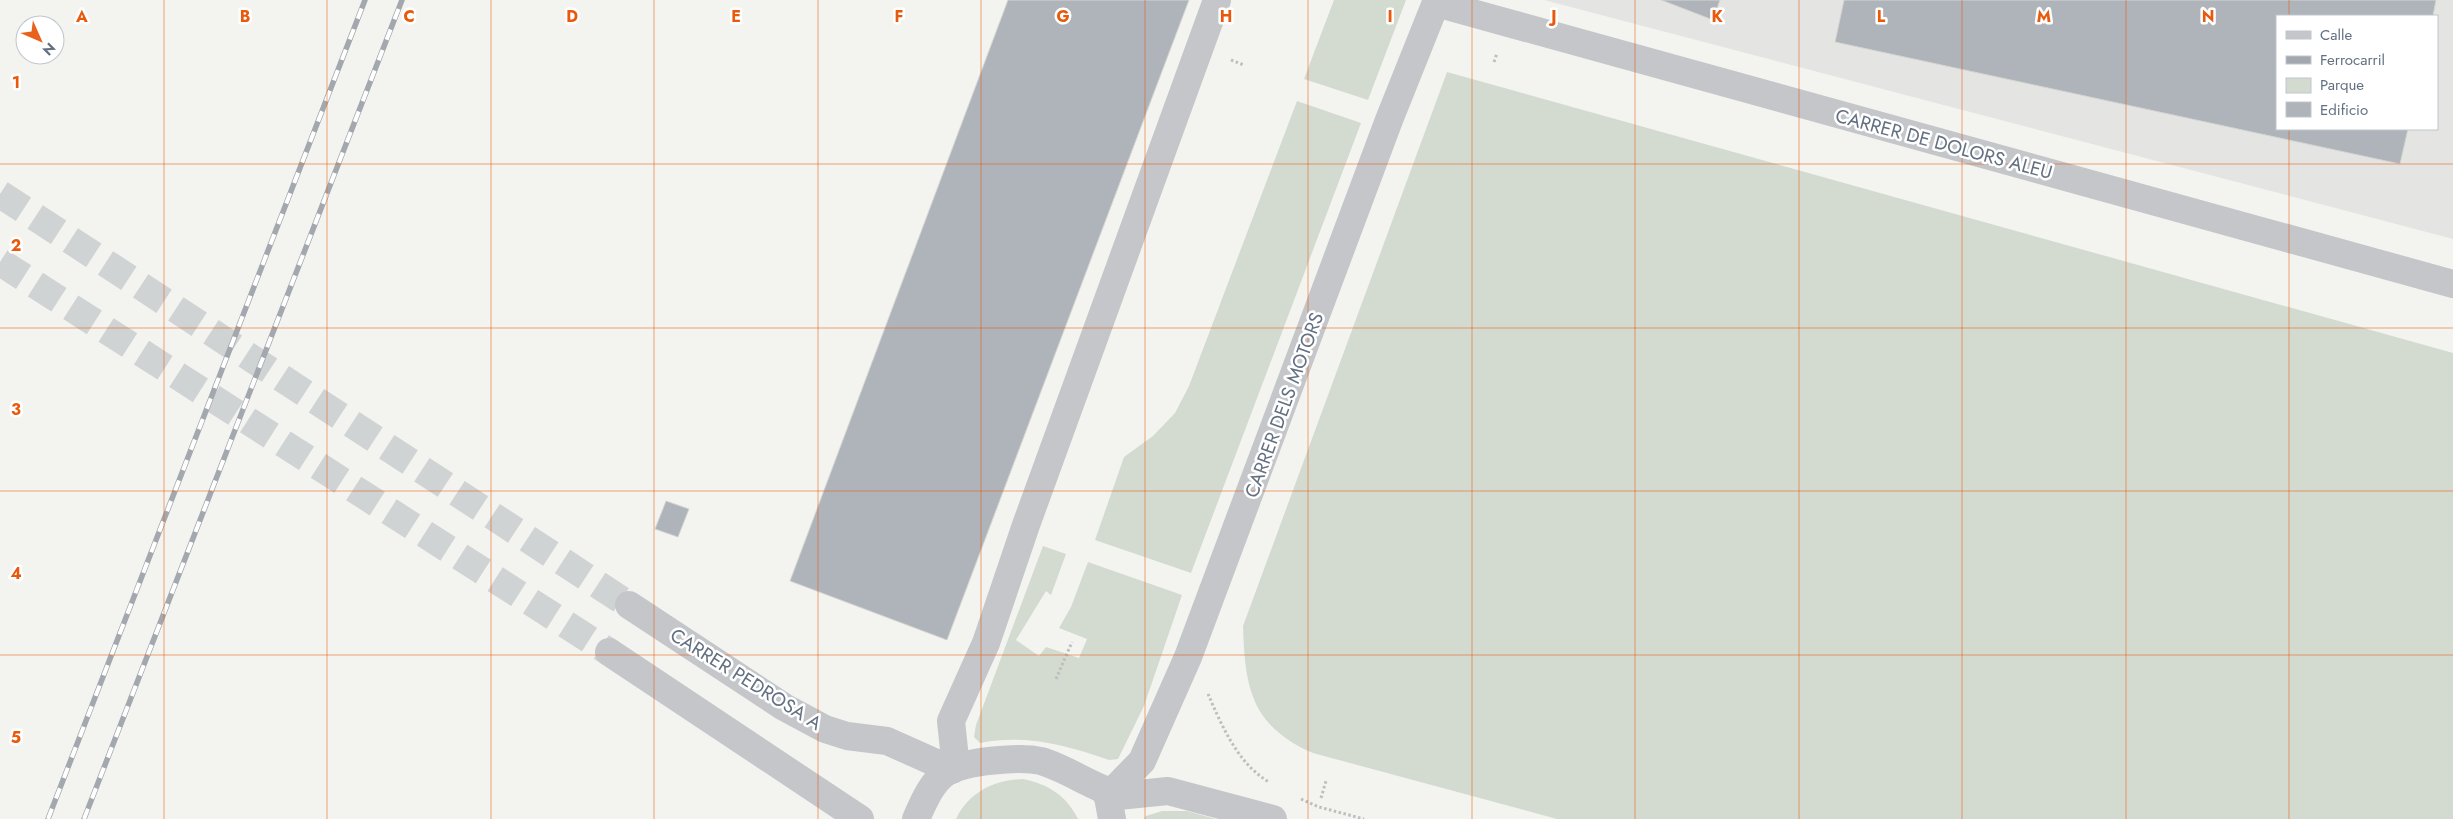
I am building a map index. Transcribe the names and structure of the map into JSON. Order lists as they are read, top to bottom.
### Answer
{
  "streets": {
    "street": ["CARRER DE DOLORS ALEU", "CARRER DELS MOTORS", "CARRER PEDROSA A"]
  },
  "crossings": [
    ["CARRER DE DOLORS ALEU", "CARRER DELS MOTORS"]
  ],
  "legend": [
    "Calle",
    "Ferrocarril",
    "Parque",
    "Edificio"
  ],
  "north": "bottom right",
  "grid": {
    "columns": [
      "A",
      "B",
      "C",
      "D",
      "E",
      "F",
      "G",
      "H",
      "I",
      "J",
      "K",
      "L",
      "M",
      "N"
    ],
    "rows": [
      "1",
      "2",
      "3",
      "4",
      "5"
    ]
  }
}
